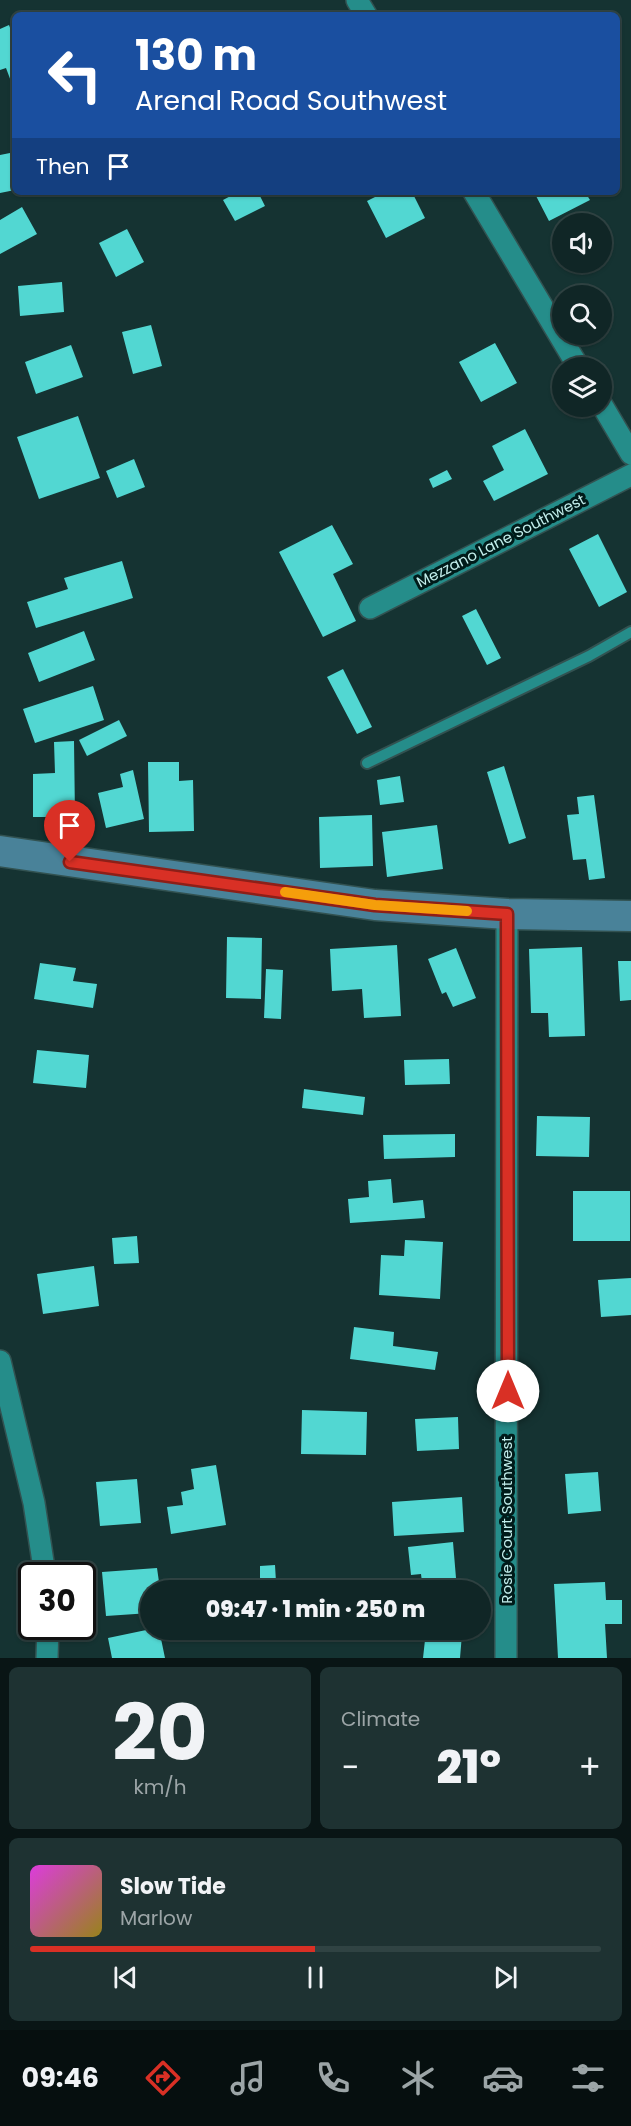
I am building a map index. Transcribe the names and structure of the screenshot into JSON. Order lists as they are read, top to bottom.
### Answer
{
  "streets": {
    "street": ["Mezzano Lane Southwest", "Rosie Court Southwest"]
  },
  "page": {
    "turn": ["130 m", "Arenal Road Southwest"],
    "then": "Then",
    "limit": "30",
    "trip": "09:47 · 1 min · 250 m",
    "tile": [
      ["20", "km/h"],
      "Climate"
    ],
    "heat": ["−", "21°", "+"],
    "song": ["Slow Tide", "Marlow"],
    "tabs": "09:46"
  }
}
